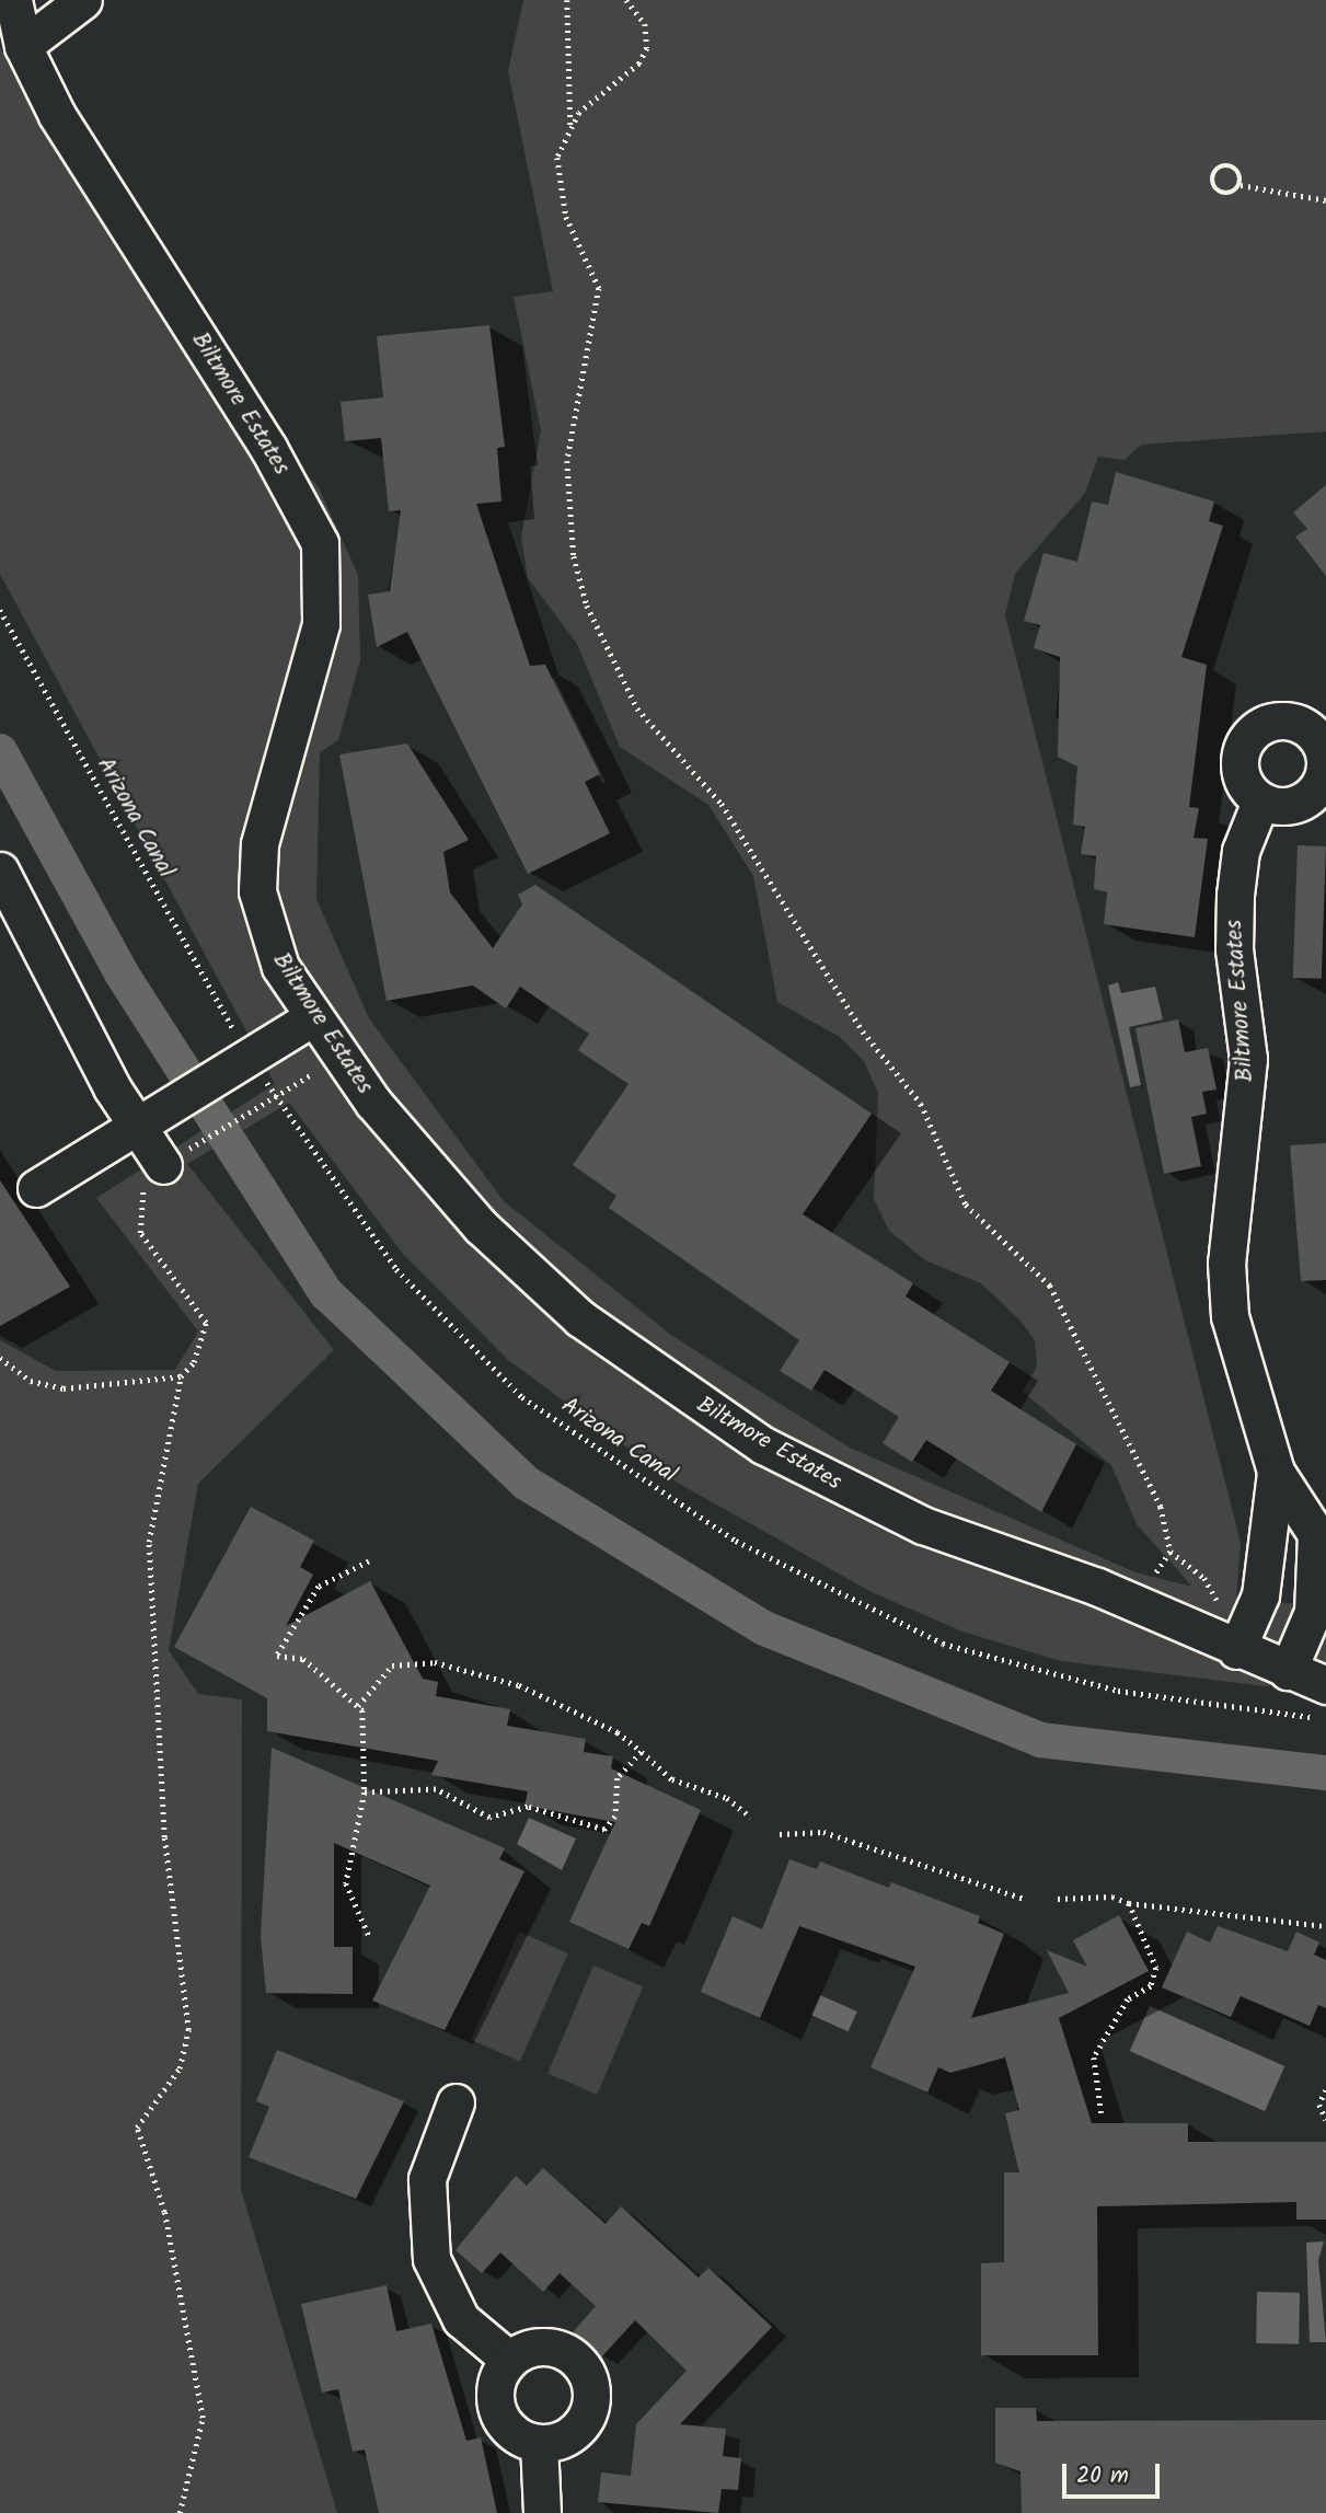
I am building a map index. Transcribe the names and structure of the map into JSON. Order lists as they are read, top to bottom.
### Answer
{
  "streets": {
    "street": ["Biltmore Estates"],
    "path": ["Arizona Canal"]
  },
  "crossings": [
    ["Biltmore Estates", "Arizona Canal"]
  ],
  "scale_bar": "20 m"
}
